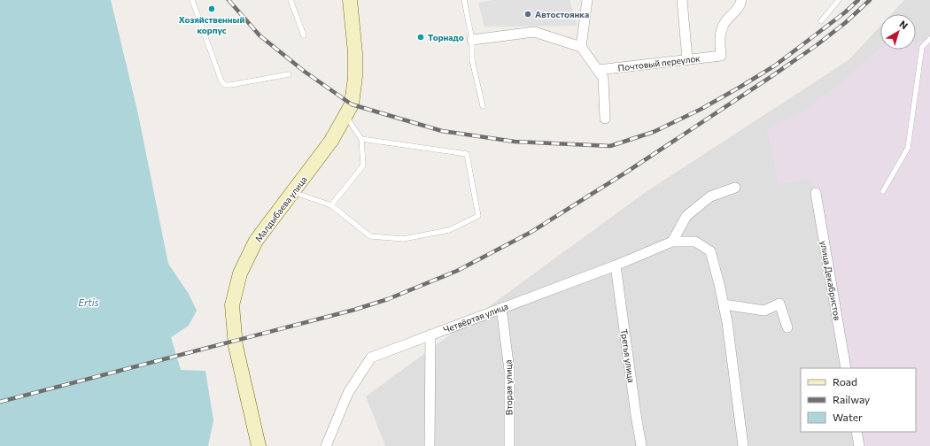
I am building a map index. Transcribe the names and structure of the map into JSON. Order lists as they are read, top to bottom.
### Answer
{
  "streets": {
    "main road": ["Малдыбаева улица"],
    "street": [
      "Почтовый переулок",
      "улица Декабристов",
      "Четвёртая улица",
      "Третья улица",
      "Вторая улица"
    ]
  },
  "crossings": [
    ["Четвёртая улица", "Третья улица"],
    ["Четвёртая улица", "Вторая улица"]
  ],
  "water": ["Ertis"],
  "places": ["Хозяйственный корпус", "Автостоянка", "Торнадо"],
  "legend": ["Road", "Railway", "Water"],
  "north": "top right"
}
